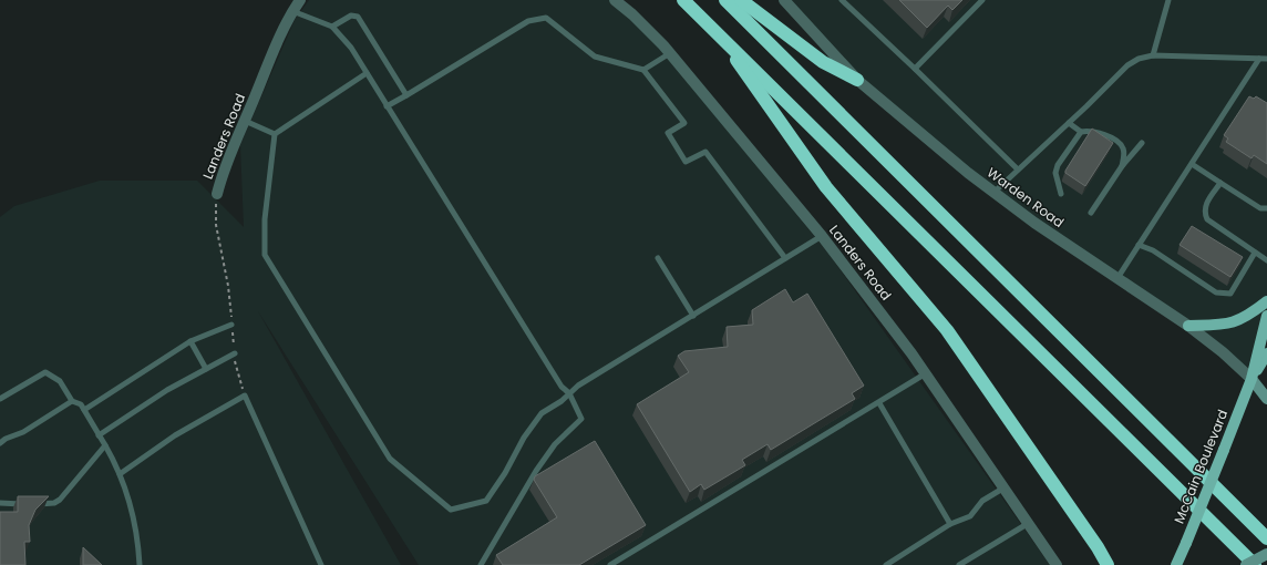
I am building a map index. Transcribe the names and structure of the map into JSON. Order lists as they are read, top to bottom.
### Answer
{
  "streets": {
    "main road": ["Warden Road", "McCain Boulevard"],
    "street": ["Landers Road"]
  },
  "crossings": [
    ["Warden Road", "McCain Boulevard"]
  ]
}
